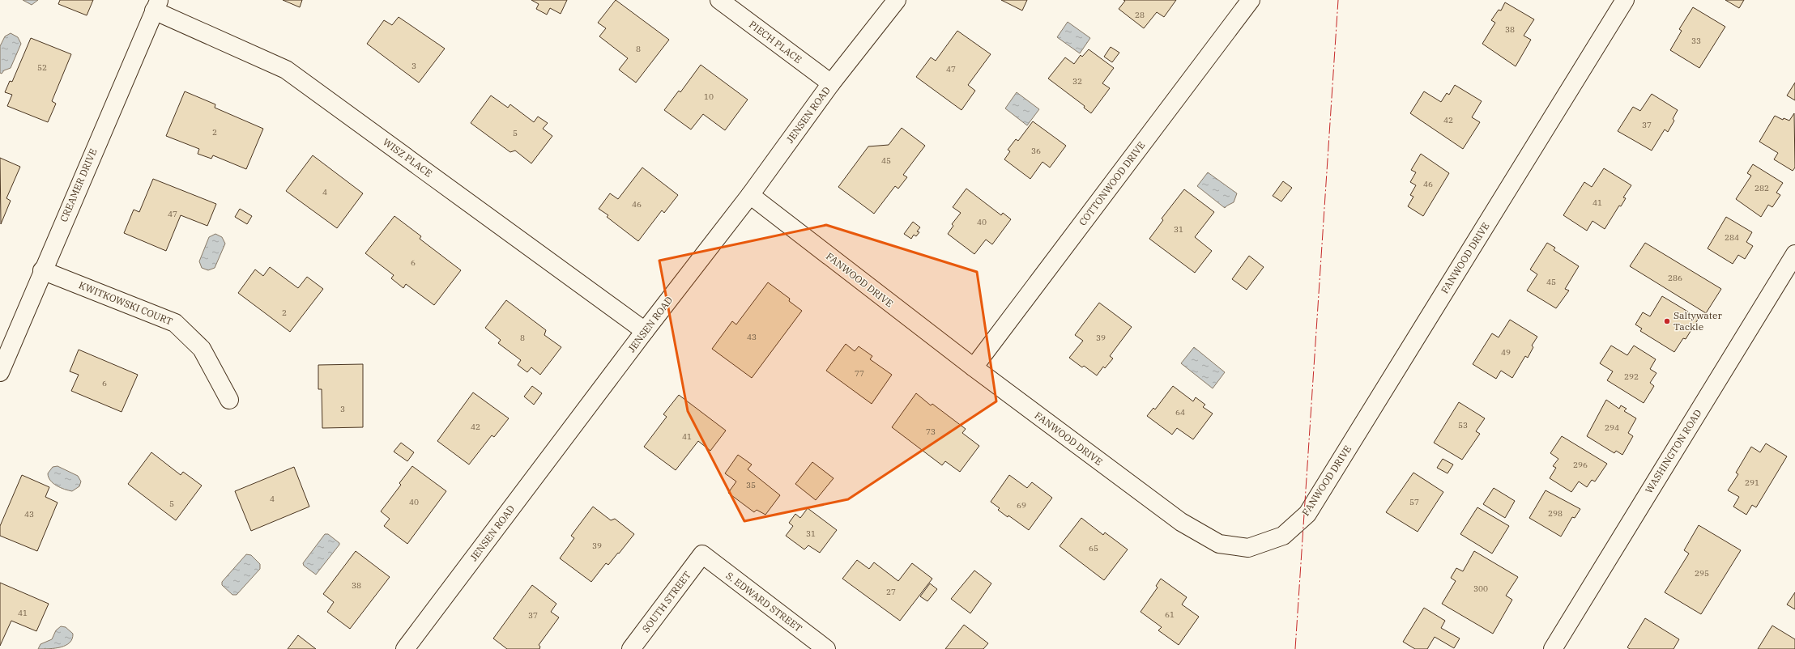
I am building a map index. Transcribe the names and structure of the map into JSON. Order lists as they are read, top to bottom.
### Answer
{
  "streets": {
    "street": [
      "PIECH PLACE",
      "JENSEN ROAD",
      "WISZ PLACE",
      "COTTONWOOD DRIVE",
      "CREAMER DRIVE",
      "FANWOOD DRIVE",
      "KWITKOWSKI COURT",
      "WASHINGTON ROAD",
      "SOUTH STREET",
      "S. EDWARD STREET"
    ]
  },
  "crossings": [
    ["PIECH PLACE", "JENSEN ROAD"],
    ["JENSEN ROAD", "WISZ PLACE"],
    ["JENSEN ROAD", "FANWOOD DRIVE"],
    ["WISZ PLACE", "CREAMER DRIVE"],
    ["COTTONWOOD DRIVE", "FANWOOD DRIVE"],
    ["CREAMER DRIVE", "KWITKOWSKI COURT"],
    ["SOUTH STREET", "S. EDWARD STREET"]
  ],
  "places": ["Saltywater Tackle"],
  "house_numbers": [
    "28",
    "38",
    "33",
    "8",
    "3",
    "52",
    "47",
    "32",
    "10",
    "42",
    "37",
    "2",
    "5",
    "36",
    "45",
    "46",
    "282",
    "4",
    "41",
    "46",
    "47",
    "40",
    "31",
    "284",
    "6",
    "286",
    "45",
    "2",
    "43",
    "8",
    "39",
    "49",
    "77",
    "292",
    "6",
    "3",
    "64",
    "53",
    "42",
    "294",
    "73",
    "41",
    "296",
    "291",
    "35",
    "4",
    "40",
    "57",
    "5",
    "69",
    "298",
    "43",
    "31",
    "39",
    "65",
    "295",
    "38",
    "300",
    "27",
    "41",
    "61",
    "37"
  ]
}
